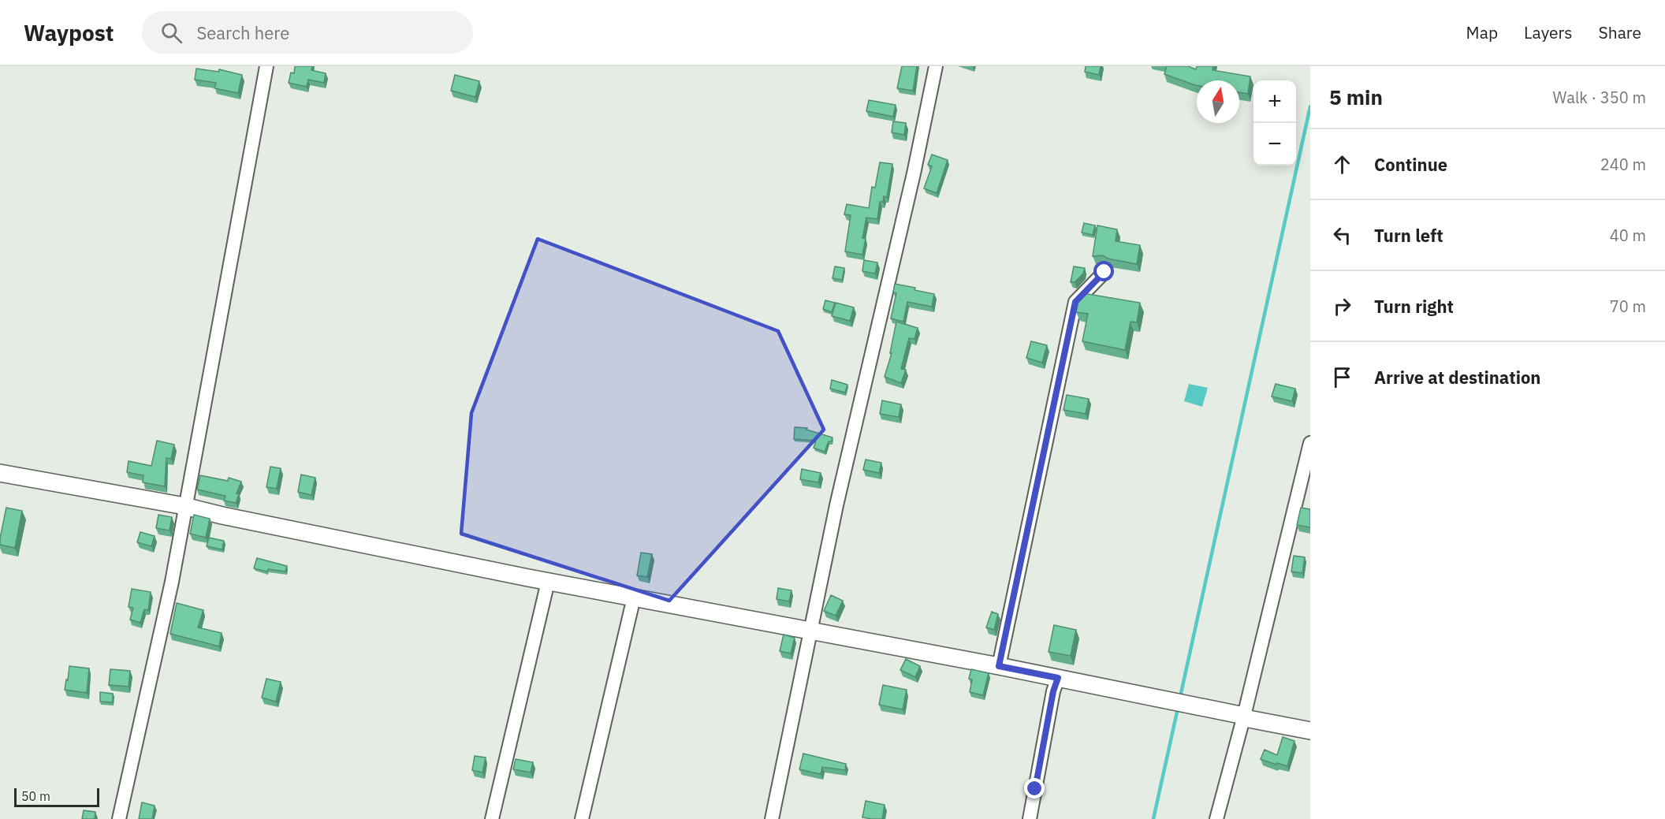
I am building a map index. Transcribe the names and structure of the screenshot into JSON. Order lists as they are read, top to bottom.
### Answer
{
  "scale_bar": "50 m",
  "north": "top",
  "page": {
    "header": "Waypost",
    "search": "Search here",
    "nav": ["Map", "Layers", "Share"],
    "heading": ["5 min", "Walk · 350 m"],
    "map_buttons": ["+", "−"],
    "list": [
      ["Continue", "240 m"],
      ["Turn left", "40 m"],
      ["Turn right", "70 m"],
      "Arrive at destination"
    ],
    "scale": "50 m"
  }
}
